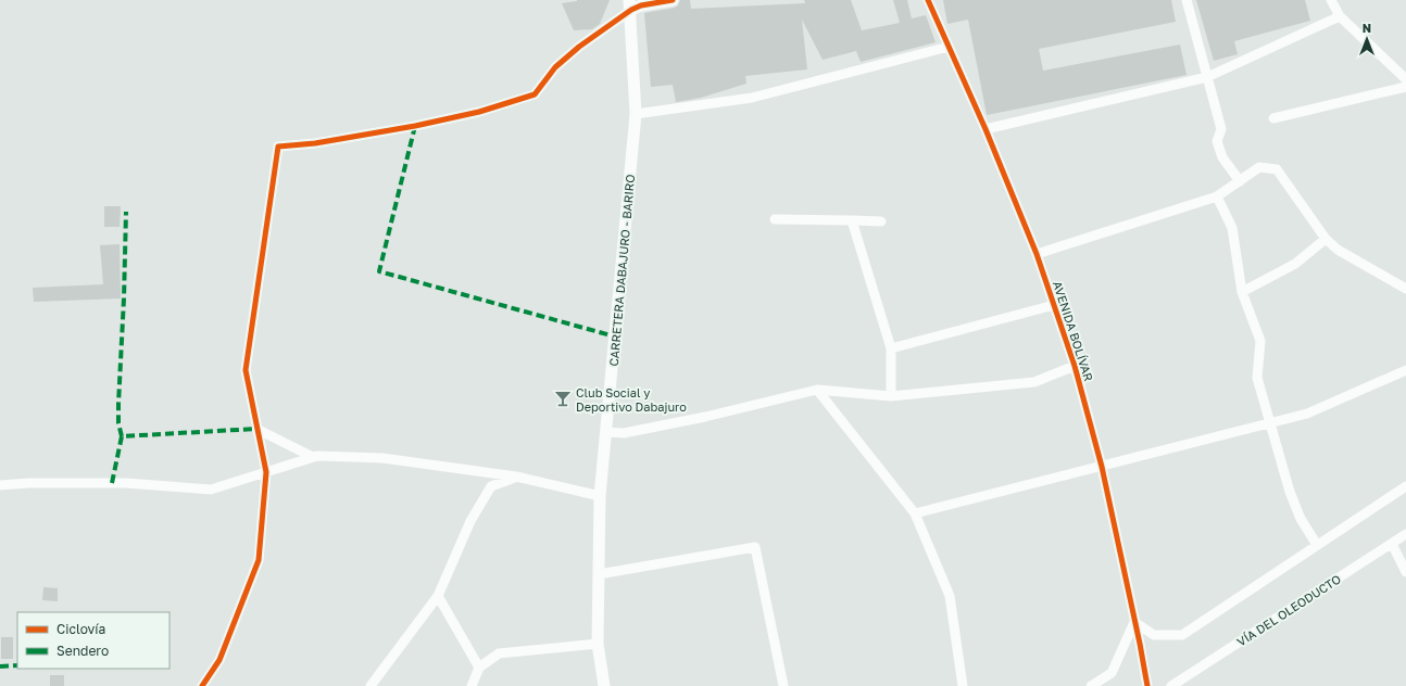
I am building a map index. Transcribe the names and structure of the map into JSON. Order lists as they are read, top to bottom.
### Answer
{
  "streets": {
    "street": ["CARRETERA DABAJURO - BARIRO", "AVENIDA BOLÍVAR", "VÍA DEL OLEODUCTO"]
  },
  "places": {
    "bar": ["Club Social y Deportivo Dabajuro"]
  },
  "legend": ["Ciclovía", "Sendero"],
  "north": "top"
}
